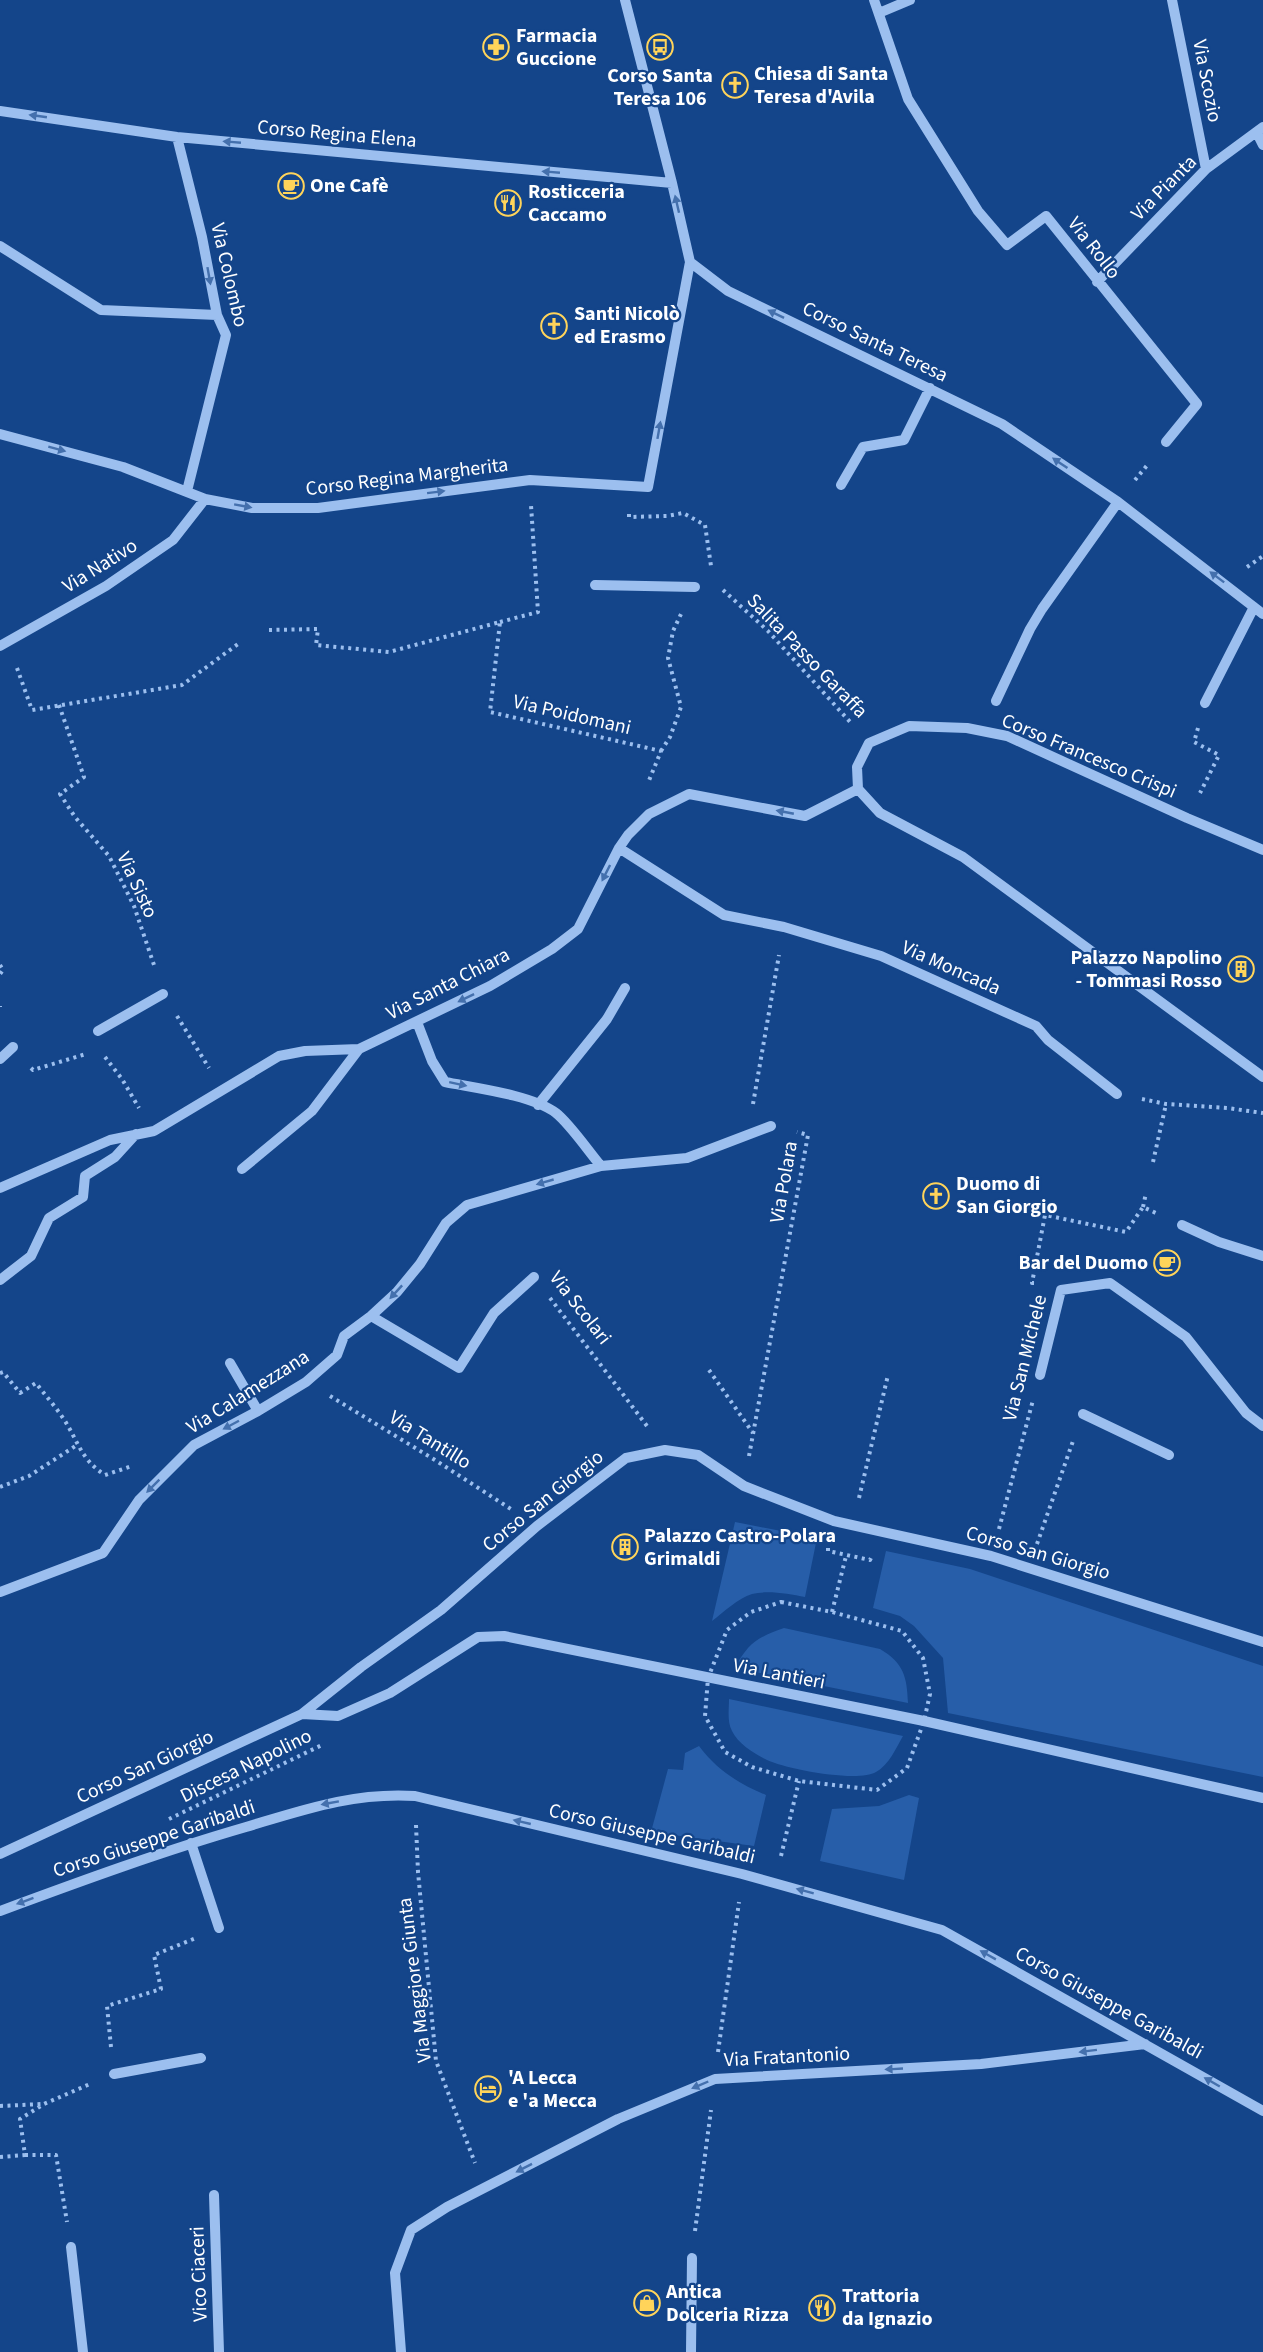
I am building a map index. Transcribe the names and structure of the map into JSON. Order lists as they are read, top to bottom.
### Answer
{
  "streets": {
    "street": [
      "Via Scozio",
      "Corso Regina Elena",
      "Via Pianta",
      "Via Rollo",
      "Via Colombo",
      "Corso Santa Teresa",
      "Corso Regina Margherita",
      "Via Nativo",
      "Corso Francesco Crispi",
      "Via Moncada",
      "Via Santa Chiara",
      "Via Scolari",
      "Via San Michele",
      "Via Calamezzana",
      "Corso San Giorgio",
      "Via Lantieri",
      "Corso Giuseppe Garibaldi",
      "Via Fratantonio",
      "Vico Ciaceri"
    ],
    "path": [
      "Salita Passo Garaffa",
      "Via Poidomani",
      "Via Sisto",
      "Via Polara",
      "Via Tantillo",
      "Discesa Napolino",
      "Via Maggiore Giunta"
    ]
  },
  "crossings": [
    ["Via Scozio", "Via Pianta"],
    ["Corso Regina Elena", "Via Colombo"],
    ["Via Pianta", "Via Rollo"],
    ["Via Colombo", "Corso Regina Margherita"],
    ["Corso Santa Teresa", "Corso Regina Margherita"],
    ["Corso Regina Margherita", "Via Nativo"],
    ["Salita Passo Garaffa", "Corso Francesco Crispi"],
    ["Via Sisto", "Via Santa Chiara"],
    ["Via Moncada", "Via Santa Chiara"],
    ["Via Moncada", "Via Polara"],
    ["Via Polara", "Via Calamezzana"],
    ["Via Polara", "Corso San Giorgio"],
    ["Via Scolari", "Via Calamezzana"],
    ["Via Scolari", "Corso San Giorgio"],
    ["Via San Michele", "Corso San Giorgio"],
    ["Via Calamezzana", "Via Tantillo"],
    ["Via Tantillo", "Corso San Giorgio"],
    ["Corso San Giorgio", "Via Lantieri"],
    ["Corso Giuseppe Garibaldi", "Via Maggiore Giunta"],
    ["Corso Giuseppe Garibaldi", "Via Fratantonio"],
    ["Via Maggiore Giunta", "Via Fratantonio"]
  ],
  "one_way": [
    "Corso Regina Elena",
    "Via Colombo",
    "Corso Santa Teresa",
    "Via Calamezzana",
    "Corso Giuseppe Garibaldi",
    "Via Fratantonio"
  ],
  "places": {
    "pharmacy": ["Farmacia Guccione"],
    "bus stop": ["Corso Santa Teresa 106"],
    "church": ["Chiesa di Santa Teresa d'Avila", "Santi Nicolò ed Erasmo", "Duomo di San Giorgio"],
    "cafe": ["One Cafè", "Bar del Duomo"],
    "restaurant": ["Rosticceria Caccamo", "Trattoria da Ignazio"],
    "building": ["Palazzo Napolino - Tommasi Rosso", "Palazzo Castro-Polara Grimaldi"],
    "hotel": ["'A Lecca e 'a Mecca"],
    "shop": ["Antica Dolceria Rizza"]
  }
}
